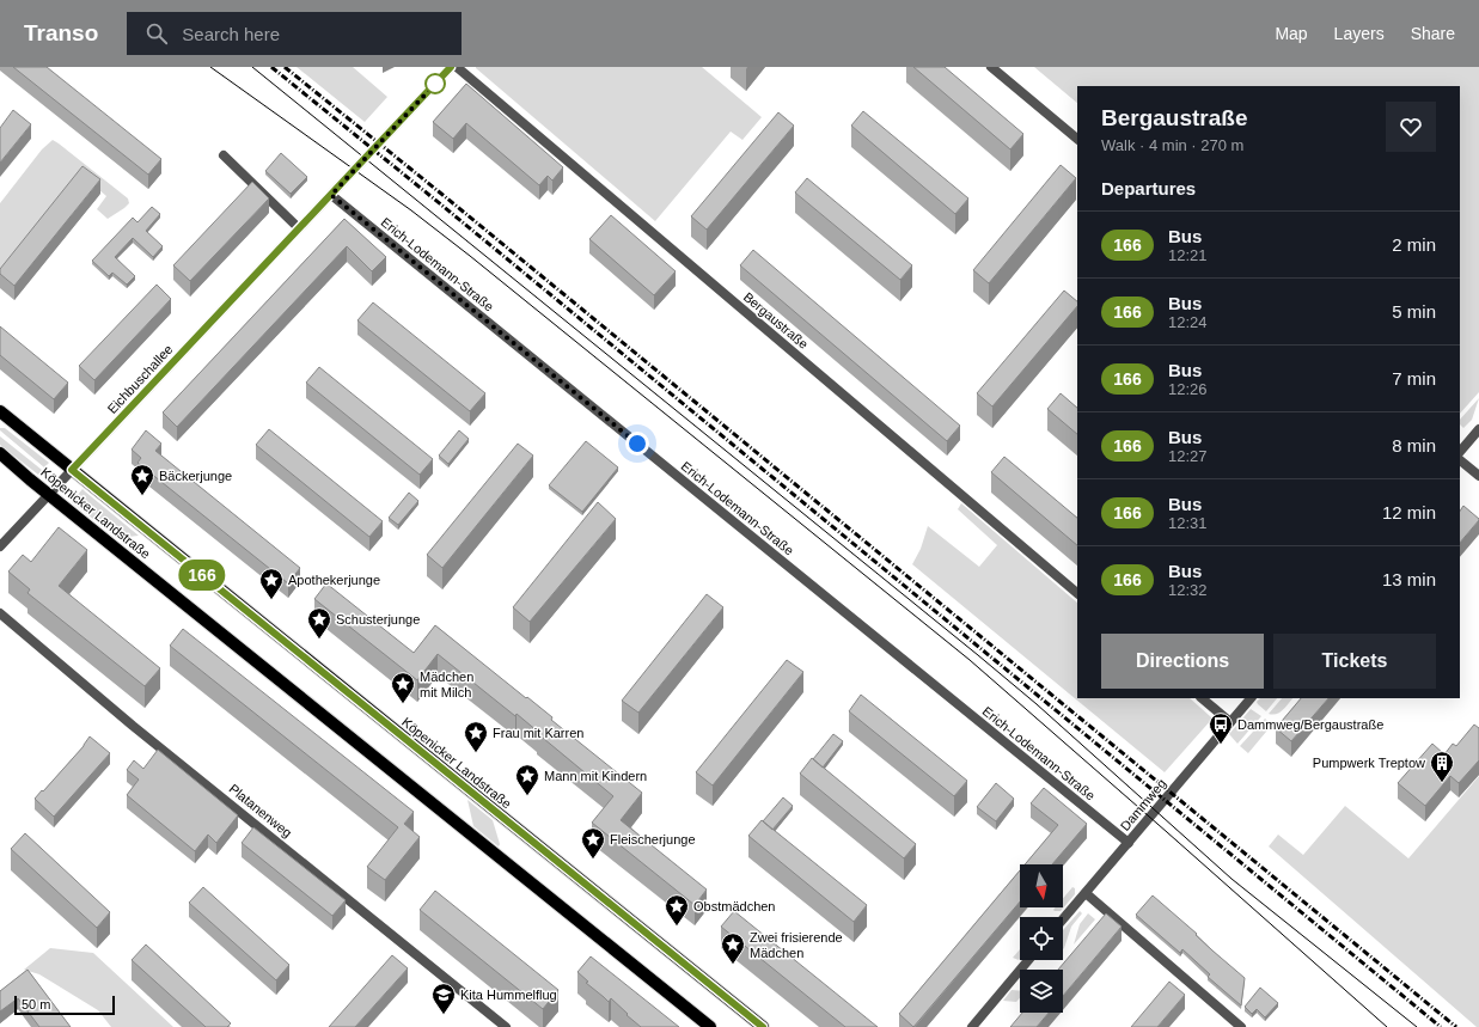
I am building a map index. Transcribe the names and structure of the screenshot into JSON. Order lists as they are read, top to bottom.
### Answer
{
  "streets": {
    "main road": ["Köpenicker Landstraße"],
    "street": [
      "Erich-Lodemann-Straße",
      "Bergaustraße",
      "Eichbuschallee",
      "Dammweg",
      "Platanenweg"
    ]
  },
  "crossings": [
    ["Erich-Lodemann-Straße", "Eichbuschallee"],
    ["Erich-Lodemann-Straße", "Dammweg"],
    ["Eichbuschallee", "Köpenicker Landstraße"]
  ],
  "places": {
    "place": [
      "Bäckerjunge",
      "Apothekerjunge",
      "Schusterjunge",
      "Mädchen mit Milch",
      "Frau mit Karren",
      "Mann mit Kindern",
      "Fleischerjunge",
      "Obstmädchen",
      "Zwei frisierende Mädchen"
    ],
    "bus stop": ["Dammweg/Bergaustraße"],
    "building": ["Pumpwerk Treptow"],
    "school or university": ["Kita Hummelflug"]
  },
  "lines": ["bus line 166"],
  "scale_bar": "50 m",
  "north": "bottom",
  "page": {
    "header": "Transo",
    "search": "Search here",
    "nav": ["Map", "Layers", "Share"],
    "on_map": "166",
    "heading": [
      ["Bergaustraße", "Walk · 4 min · 270 m"],
      "Departures"
    ],
    "list": [
      {
        "mark": "166",
        "name": "Bus",
        "note": "12:21",
        "value": "2 min"
      },
      {
        "mark": "166",
        "name": "Bus",
        "note": "12:24",
        "value": "5 min"
      },
      {
        "mark": "166",
        "name": "Bus",
        "note": "12:26",
        "value": "7 min"
      },
      {
        "mark": "166",
        "name": "Bus",
        "note": "12:27",
        "value": "8 min"
      },
      {
        "mark": "166",
        "name": "Bus",
        "note": "12:31",
        "value": "12 min"
      },
      {
        "mark": "166",
        "name": "Bus",
        "note": "12:32",
        "value": "13 min"
      }
    ],
    "buttons": ["Directions", "Tickets"],
    "scale": "50 m"
  }
}
